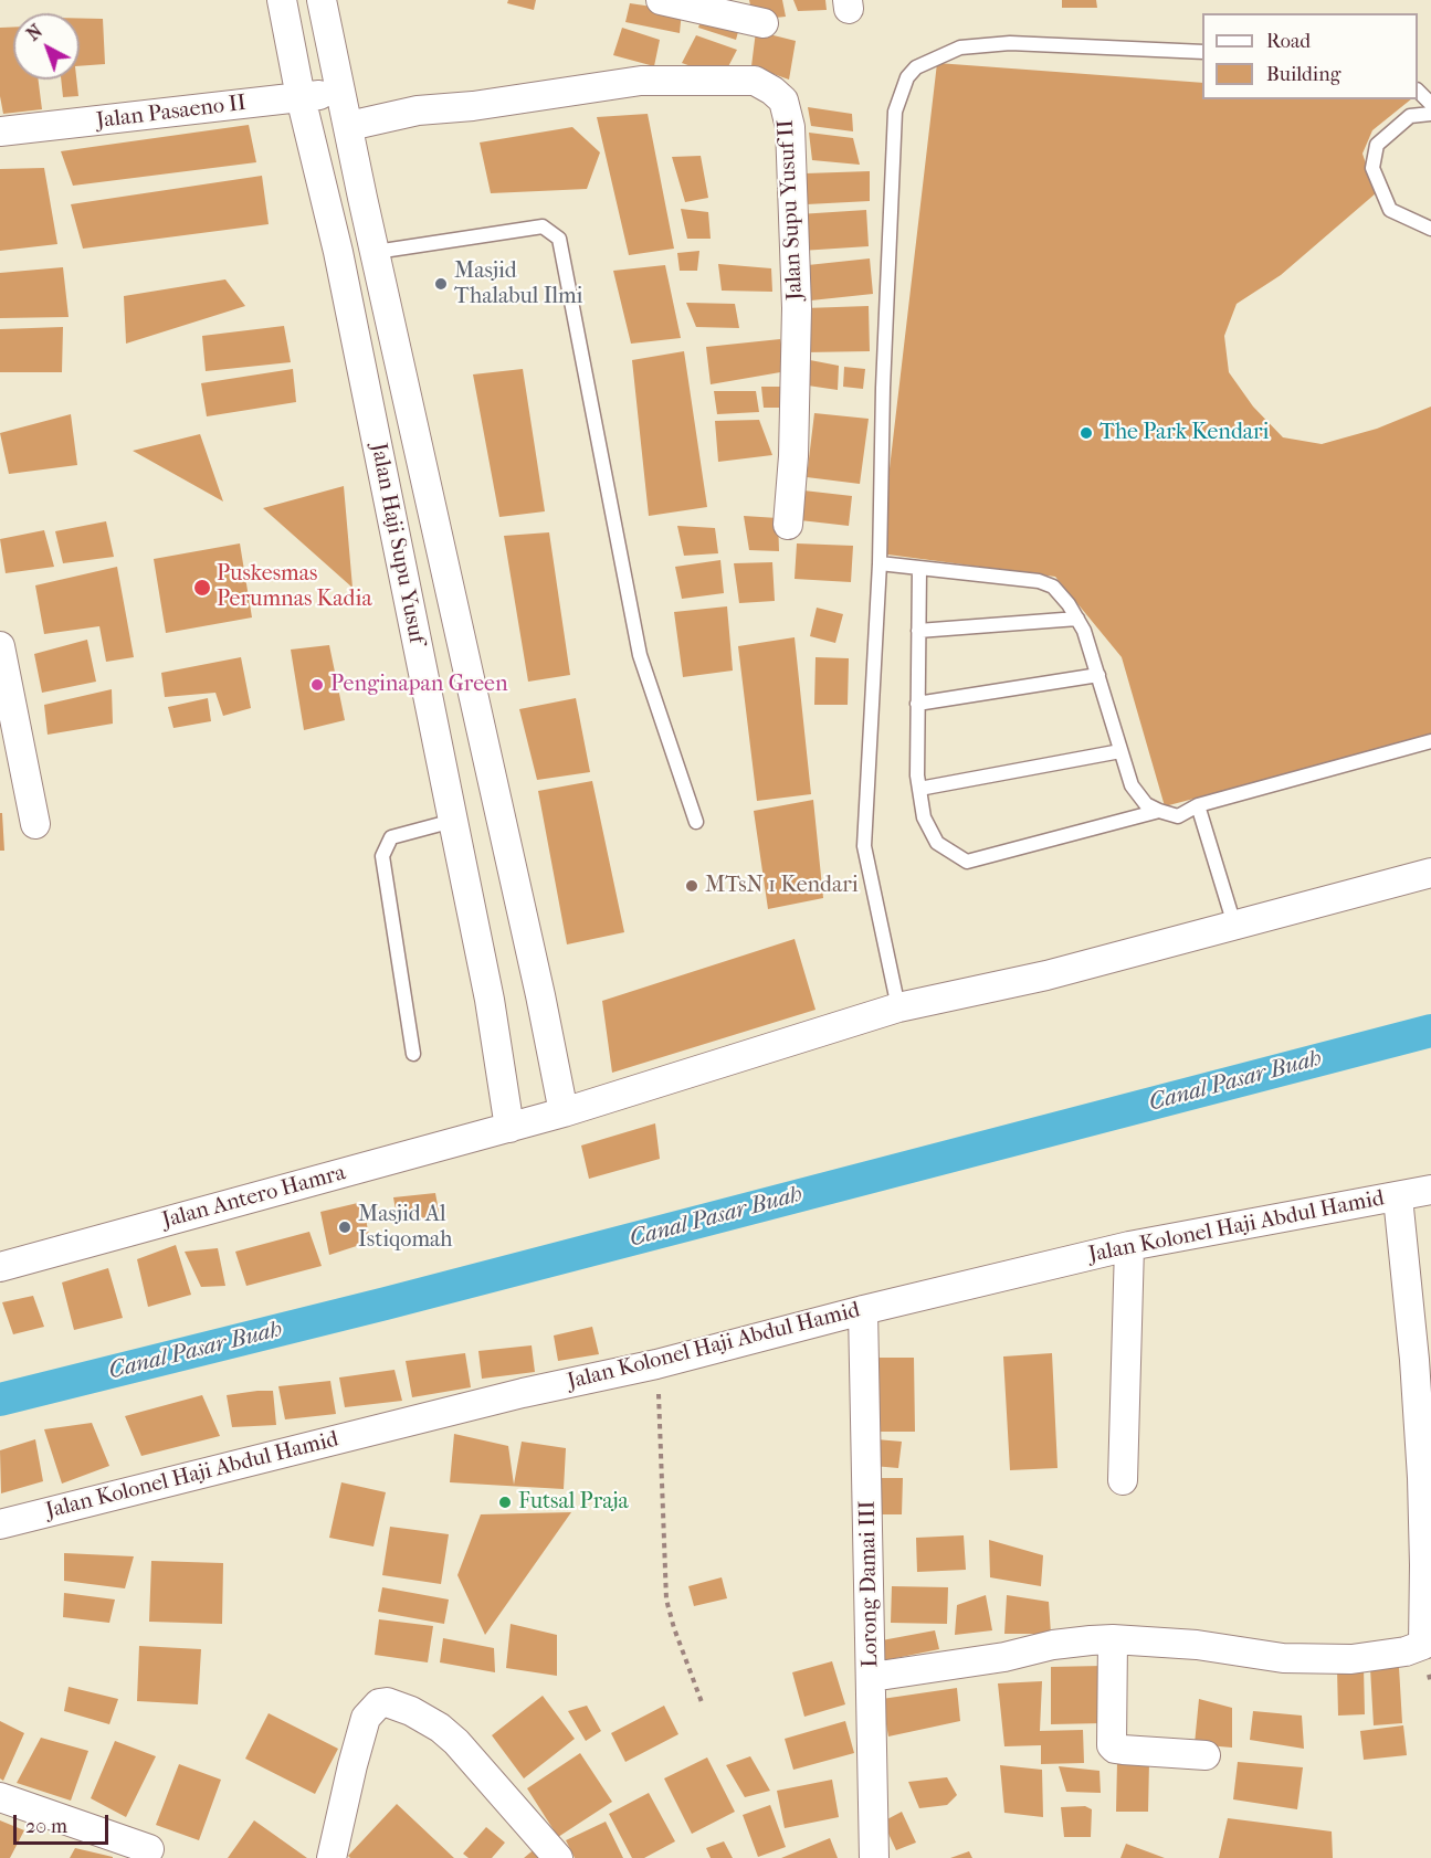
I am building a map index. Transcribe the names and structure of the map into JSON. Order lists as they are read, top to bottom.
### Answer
{
  "streets": {
    "street": [
      "Jalan Pasaeno II",
      "Jalan Supu Yusuf II",
      "Jalan Haji Supu Yusuf",
      "Jalan Antero Hamra",
      "Jalan Kolonel Haji Abdul Hamid",
      "Lorong Damai III"
    ]
  },
  "crossings": [
    ["Jalan Pasaeno II", "Jalan Haji Supu Yusuf"],
    ["Jalan Supu Yusuf II", "Jalan Haji Supu Yusuf"],
    ["Jalan Haji Supu Yusuf", "Jalan Antero Hamra"],
    ["Jalan Kolonel Haji Abdul Hamid", "Lorong Damai III"]
  ],
  "water": ["Canal Pasar Buah"],
  "places": [
    "Masjid Thalabul Ilmi",
    "The Park Kendari",
    "Puskesmas Perumnas Kadia",
    "Penginapan Green",
    "MTsN 1 Kendari",
    "Masjid Al Istiqomah",
    "Futsal Praja"
  ],
  "legend": ["Road", "Building"],
  "scale_bar": "20 m",
  "north": "top left"
}
